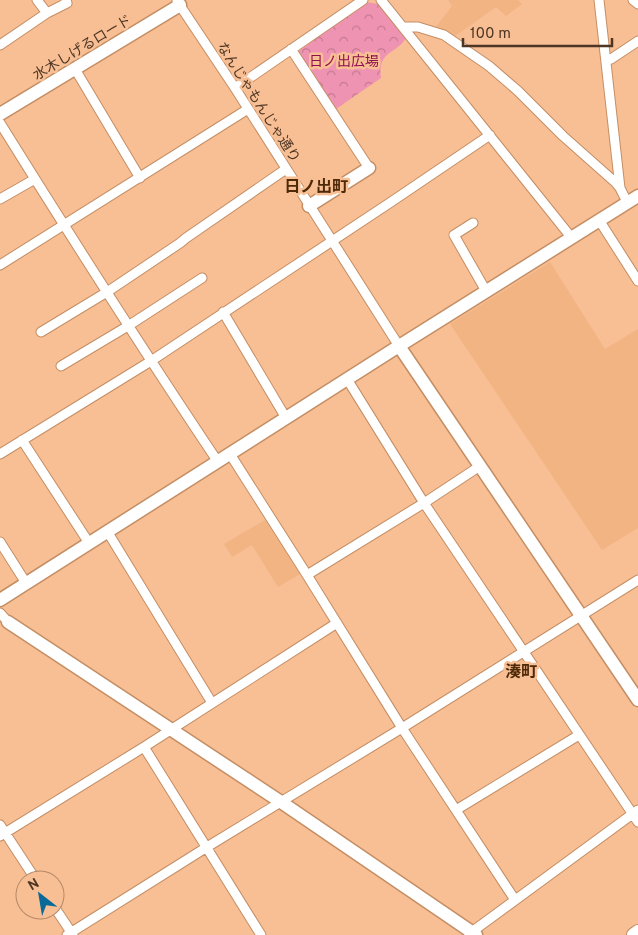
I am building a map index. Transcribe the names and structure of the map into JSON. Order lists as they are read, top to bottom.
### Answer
{
  "streets": {
    "street": ["水木しげるロード", "なんじゃもんじゃ通り"]
  },
  "crossings": [
    ["水木しげるロード", "なんじゃもんじゃ通り"]
  ],
  "districts": ["日ノ出町", "湊町"],
  "parks": ["日ノ出広場"],
  "scale_bar": "100 m",
  "north": "top left"
}
